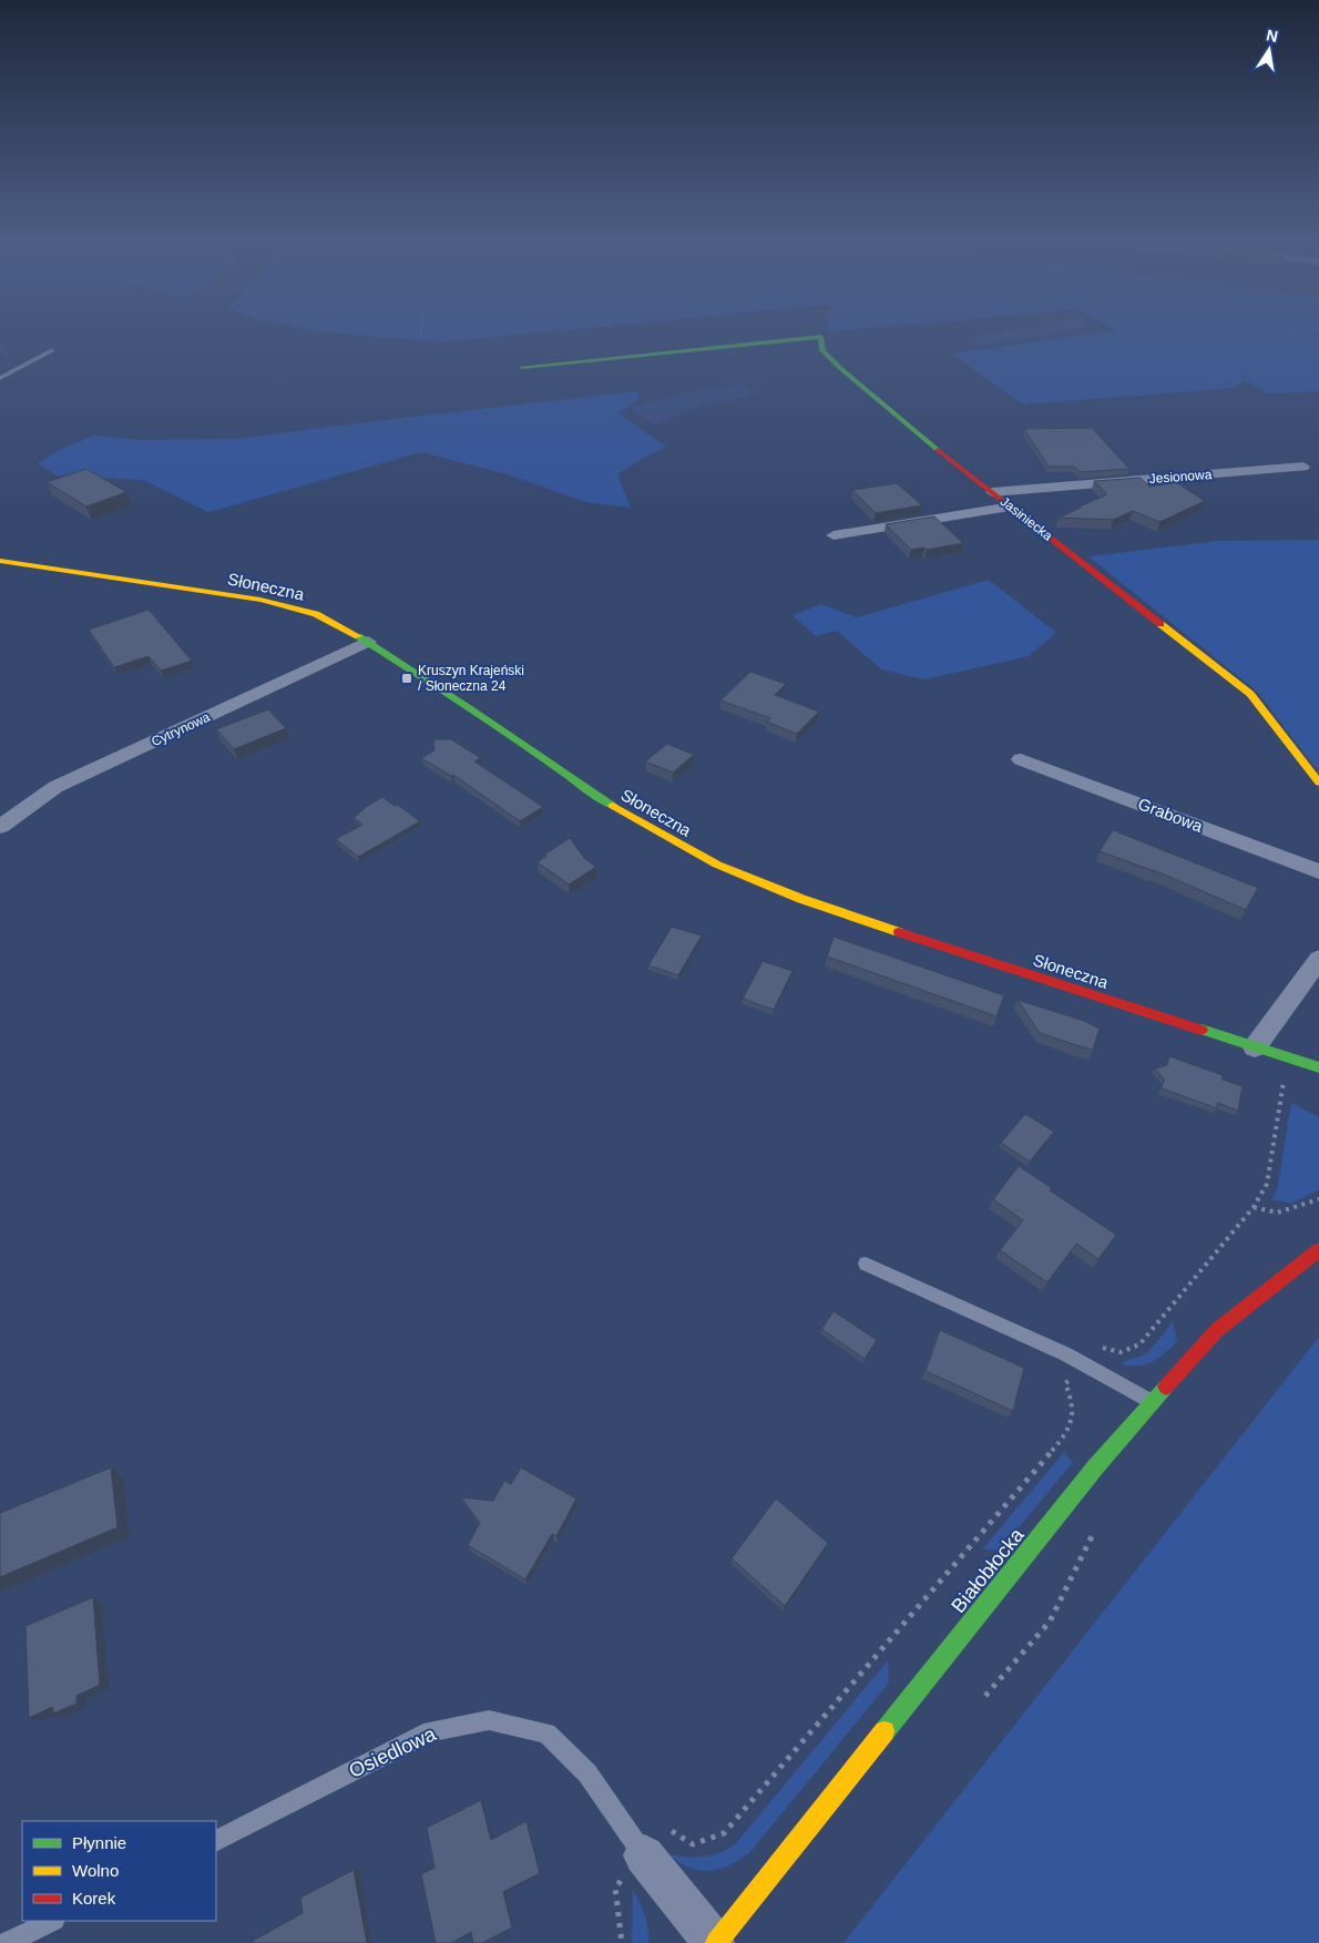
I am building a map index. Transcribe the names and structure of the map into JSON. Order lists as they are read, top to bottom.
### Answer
{
  "streets": {
    "street": [
      "Jesionowa",
      "Jasiniecka",
      "Słoneczna",
      "Cytrynowa",
      "Grabowa",
      "Białobłocka",
      "Osiedlowa"
    ]
  },
  "crossings": [
    ["Jesionowa", "Jasiniecka"],
    ["Słoneczna", "Cytrynowa"],
    ["Białobłocka", "Osiedlowa"]
  ],
  "places": {
    "transit": ["Kruszyn Krajeński / Słoneczna 24"]
  },
  "legend": ["Płynnie", "Wolno", "Korek"],
  "north": "top"
}
